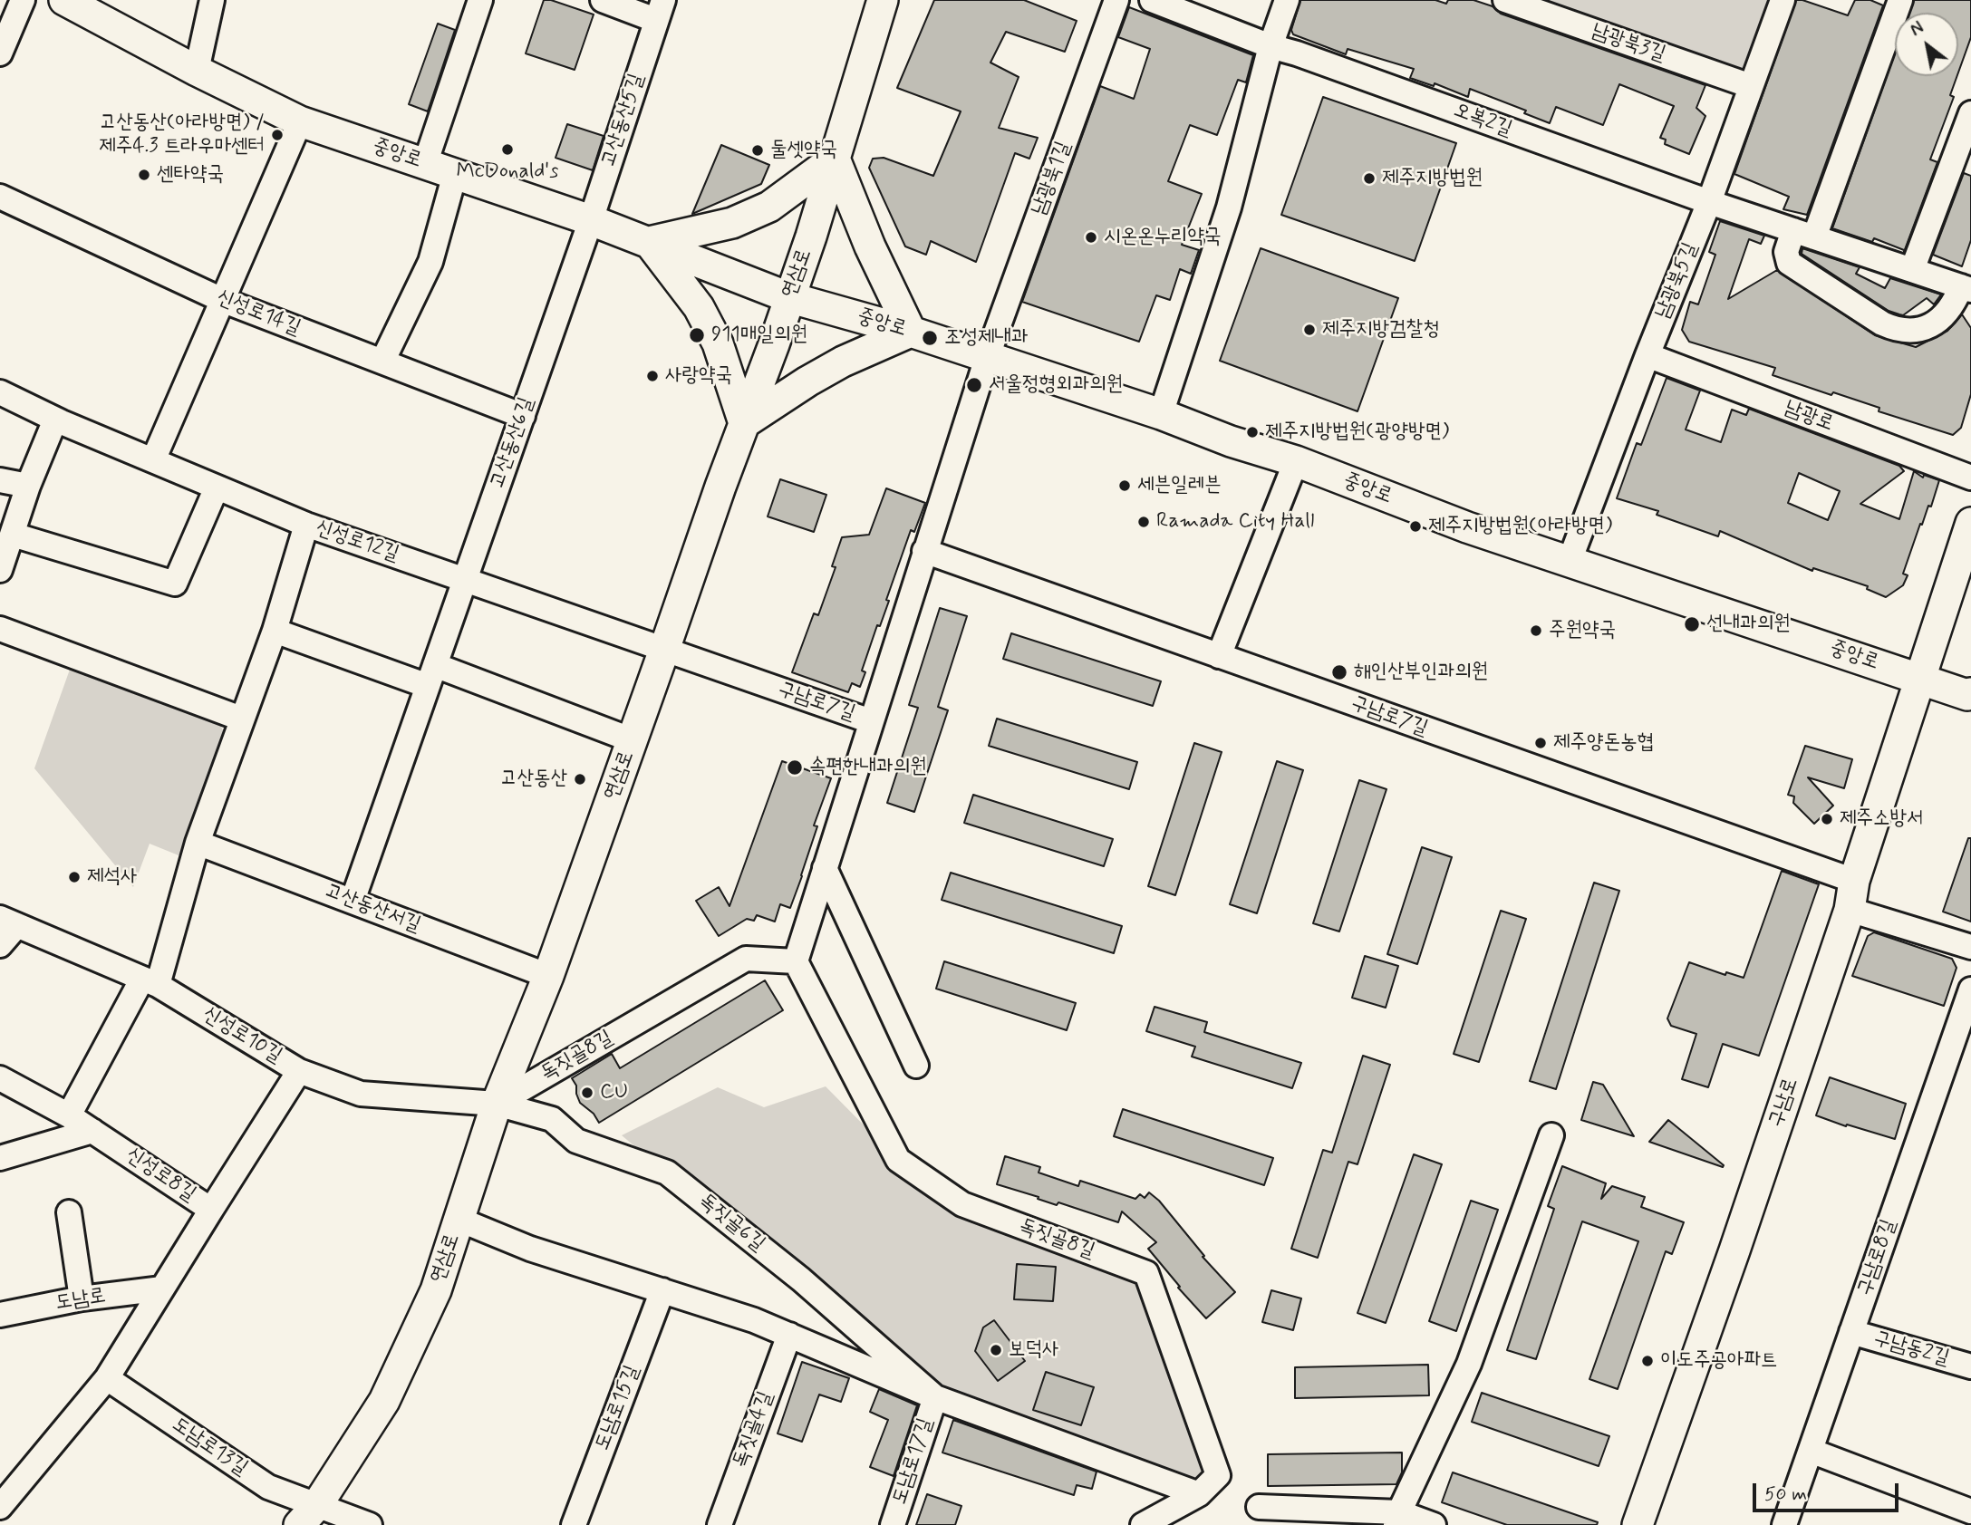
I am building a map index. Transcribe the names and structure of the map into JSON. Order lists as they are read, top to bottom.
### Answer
{
  "streets": {
    "main road": ["중앙로", "연삼로", "구남로"],
    "street": [
      "남광북3길",
      "고산동산5길",
      "오복2길",
      "남광북1길",
      "남광북5길",
      "신성로14길",
      "남광로",
      "고산동산6길",
      "신성로12길",
      "구남로7길",
      "고산동산서길",
      "신성로10길",
      "독짓골8길",
      "신성로8길",
      "독짓골6길",
      "구남로8길",
      "도남로",
      "구남동2길",
      "도남로15길",
      "독짓골4길",
      "도남로13길",
      "도남로17길"
    ]
  },
  "crossings": [
    ["남광북3길", "남광북5길"],
    ["고산동산5길", "중앙로"],
    ["고산동산5길", "고산동산6길"],
    ["오복2길", "남광북5길"],
    ["중앙로", "남광북1길"],
    ["중앙로", "연삼로"],
    ["중앙로", "남광북5길"],
    ["중앙로", "고산동산6길"],
    ["중앙로", "구남로7길"],
    ["중앙로", "구남로"],
    ["남광북1길", "구남로7길"],
    ["연삼로", "신성로12길"],
    ["연삼로", "구남로7길"],
    ["연삼로", "고산동산서길"],
    ["연삼로", "신성로10길"],
    ["연삼로", "독짓골8길"],
    ["연삼로", "독짓골6길"],
    ["연삼로", "도남로13길"],
    ["남광북5길", "남광로"],
    ["신성로14길", "고산동산6길"],
    ["고산동산6길", "신성로12길"],
    ["고산동산6길", "고산동산서길"],
    ["신성로12길", "구남로7길"],
    ["구남로7길", "구남로"],
    ["신성로10길", "독짓골8길"],
    ["신성로10길", "신성로8길"],
    ["신성로10길", "독짓골6길"],
    ["독짓골8길", "독짓골6길"],
    ["독짓골6길", "도남로15길"],
    ["독짓골6길", "독짓골4길"],
    ["독짓골6길", "도남로17길"],
    ["구남로8길", "구남동2길"]
  ],
  "places": [
    "고산동산(아라방면) / 제주4.3 트라우마센터",
    "McDonald's",
    "둘셋약국",
    "센타약국",
    "제주지방법원",
    "시온온누리약국",
    "제주지방검찰청",
    "911매일의원",
    "조성제내과",
    "사랑약국",
    "서울정형외과의원",
    "제주지방법원(광양방면)",
    "세븐일레븐",
    "Ramada City Hall",
    "제주지방법원(아라방면)",
    "선내과의원",
    "주원약국",
    "해인산부인과의원",
    "제주양돈농협",
    "속편한내과의원",
    "고산동산",
    "제주소방서",
    "제석사",
    "CU",
    "보덕사",
    "이도주공아파트"
  ],
  "scale_bar": "50 m",
  "north": "top left"
}
